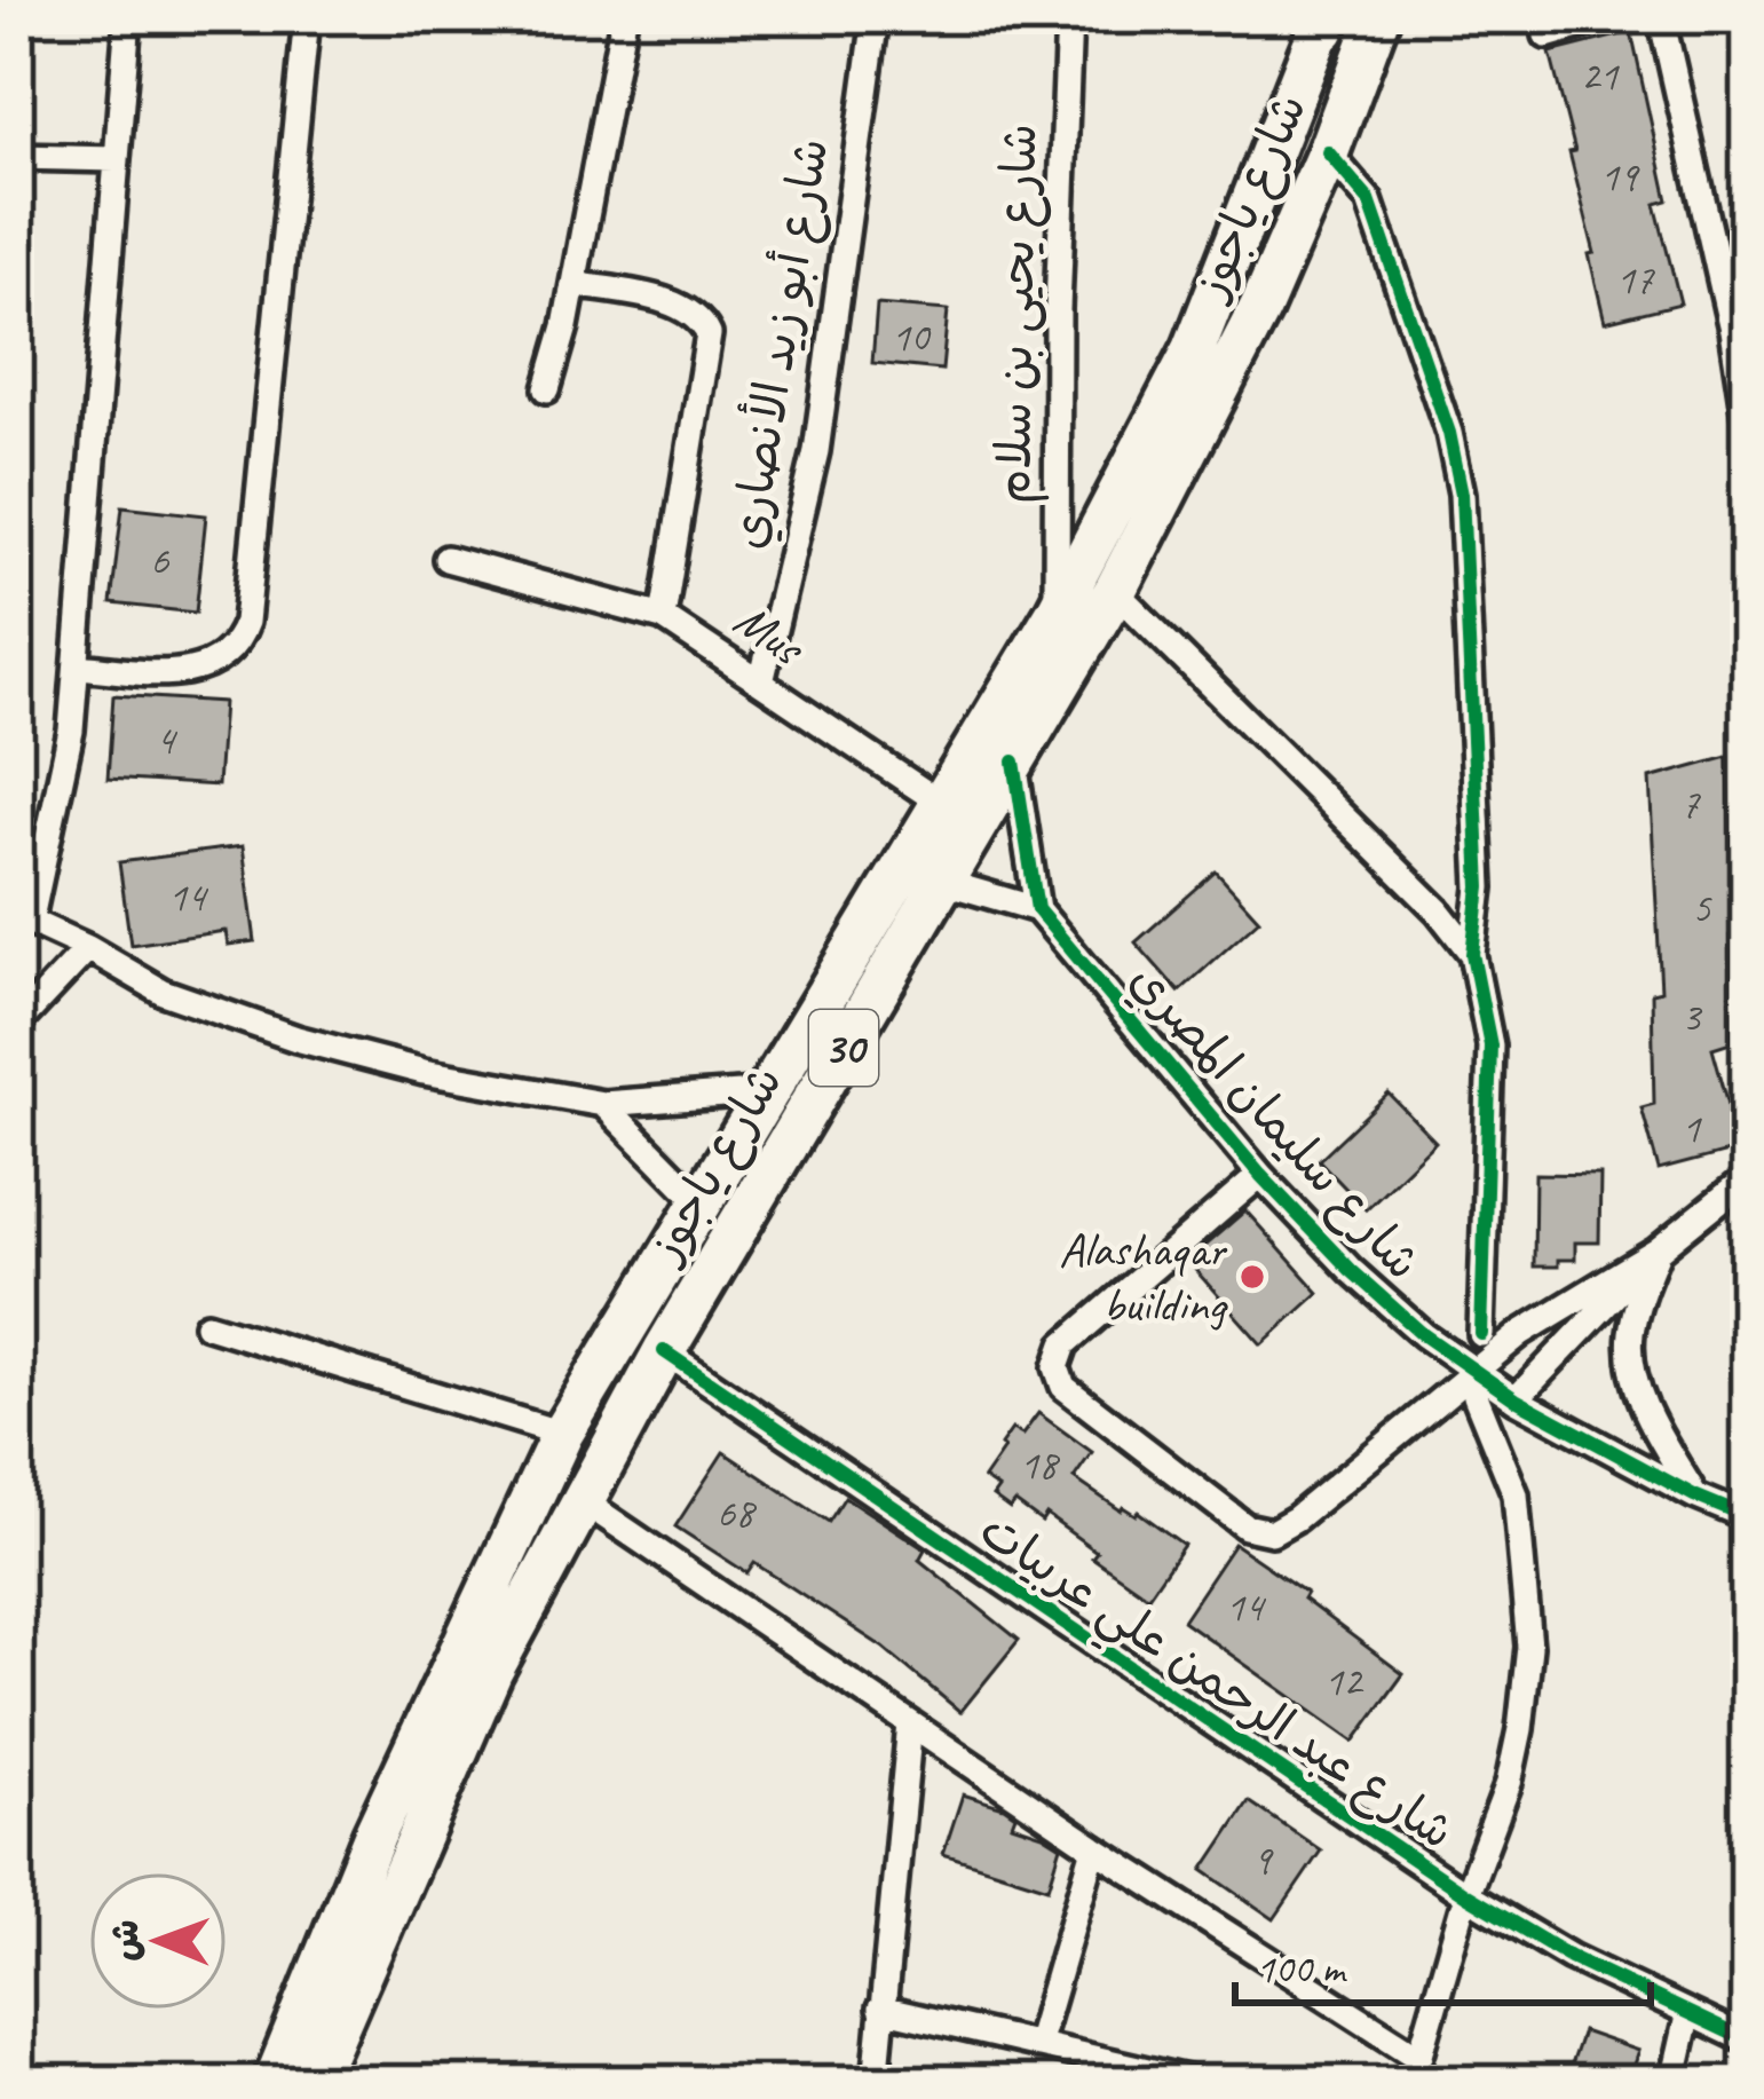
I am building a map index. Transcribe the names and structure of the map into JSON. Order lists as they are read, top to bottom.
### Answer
{
  "streets": {
    "main road": ["شارع ياجوز", "30"],
    "street": [
      "شارع يحيى بن سلام",
      "شارع أبو زيد الأنصاري",
      "Mus",
      "شارع سليمان المصري",
      "شارع عبد الرحمن علي عربيات"
    ]
  },
  "crossings": [
    ["شارع ياجوز", "شارع يحيى بن سلام"],
    ["شارع ياجوز", "Mus"],
    ["شارع ياجوز", "شارع عبد الرحمن علي عربيات"],
    ["شارع أبو زيد الأنصاري", "Mus"]
  ],
  "places": ["Alashaqar building"],
  "house_numbers": [
    "21",
    "19",
    "17",
    "10",
    "6",
    "4",
    "7",
    "14",
    "5",
    "3",
    "1",
    "18",
    "68",
    "14",
    "12",
    "9"
  ],
  "scale_bar": "100 m",
  "north": "left"
}
